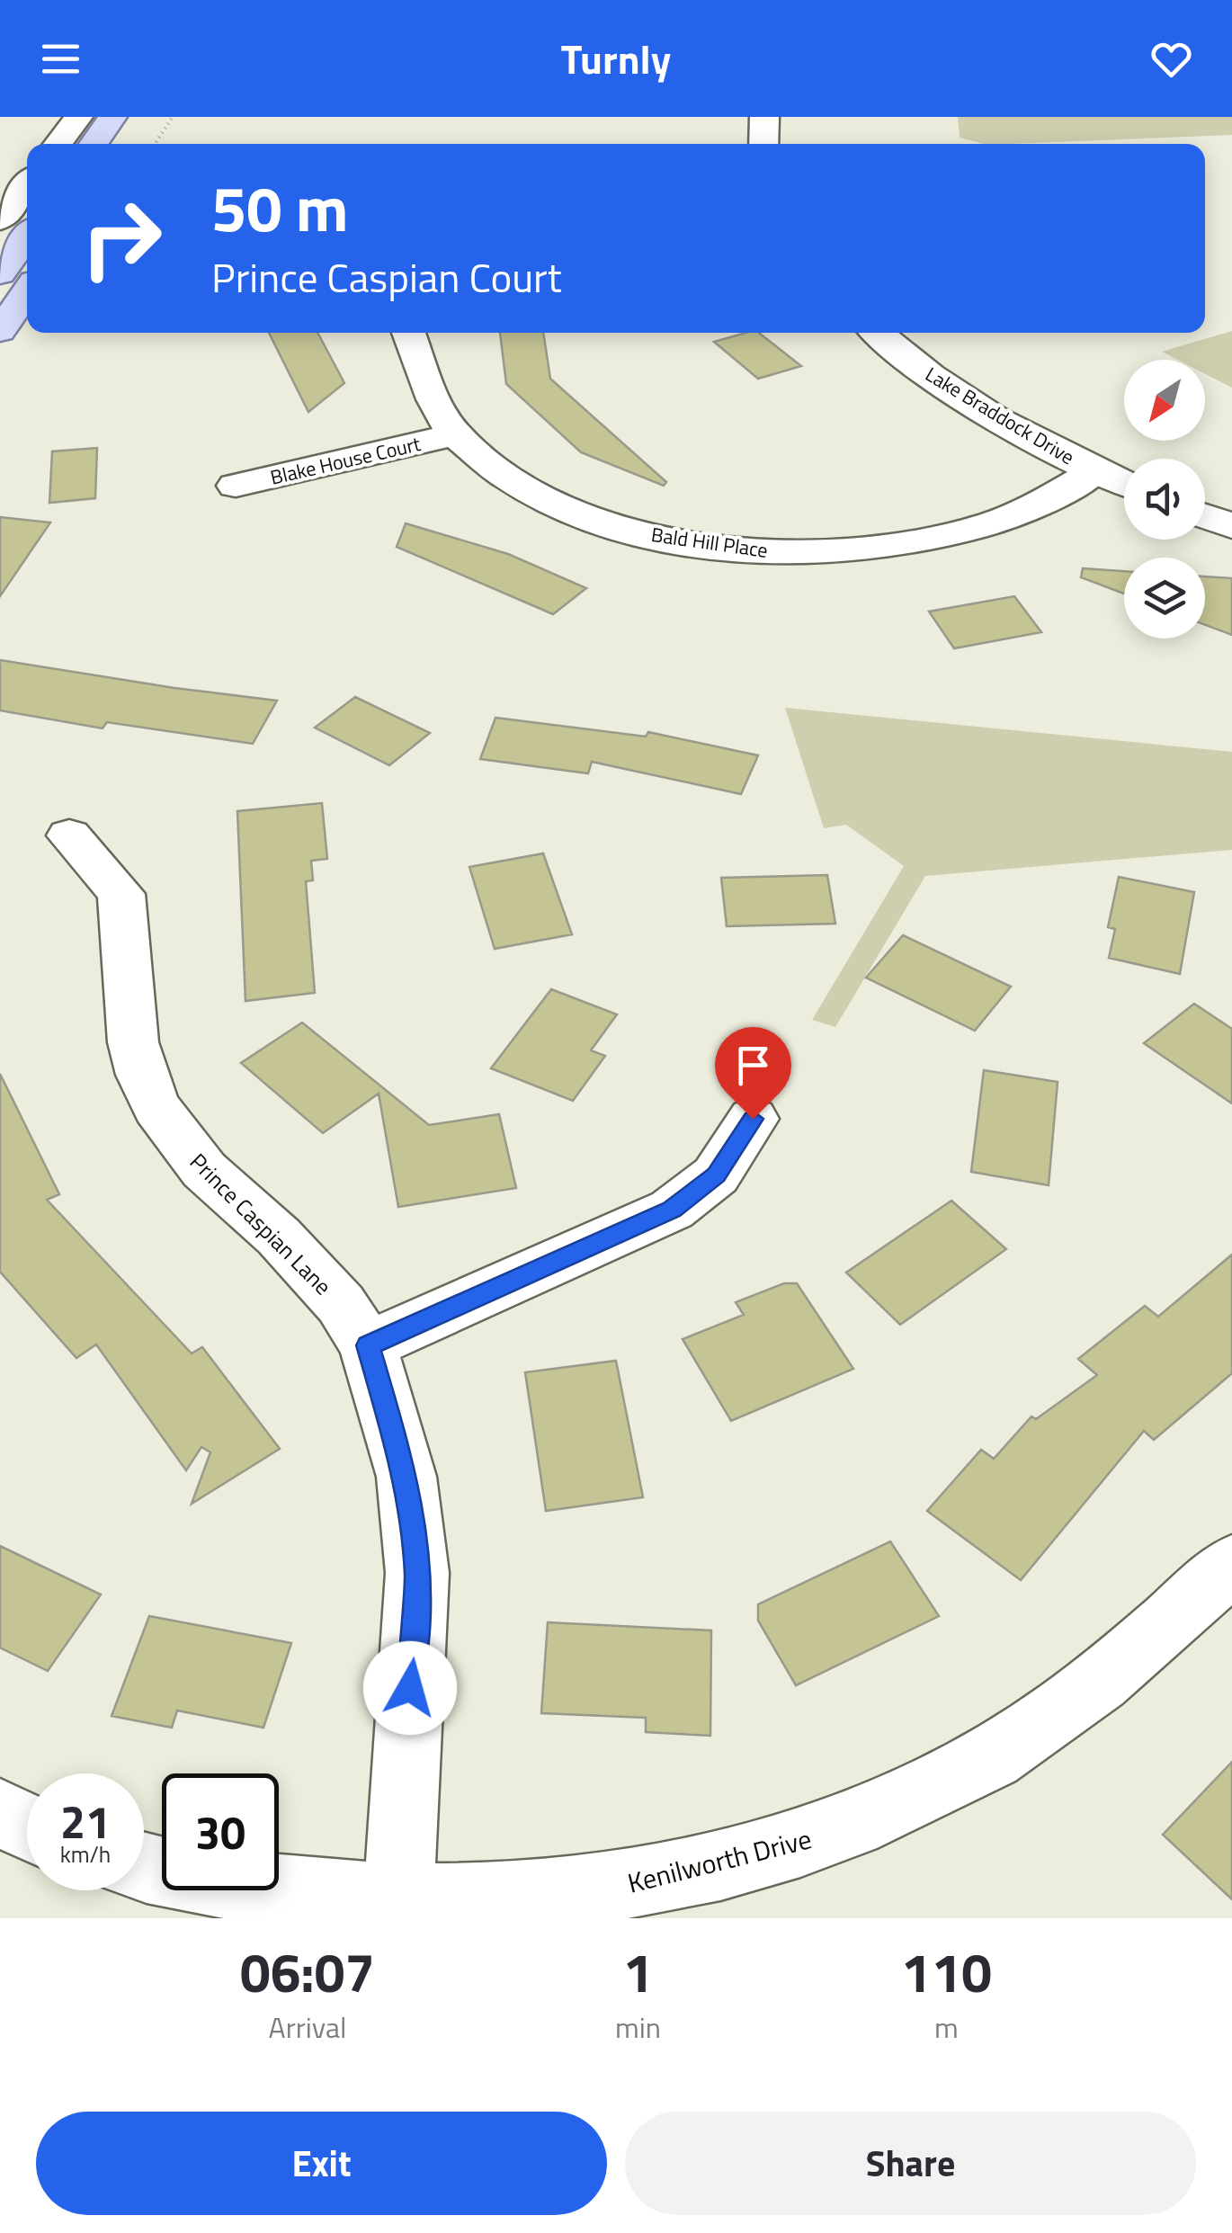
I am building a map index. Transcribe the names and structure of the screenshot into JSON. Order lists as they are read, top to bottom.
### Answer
{
  "streets": {
    "street": [
      "Lake Braddock Drive",
      "Blake House Court",
      "Bald Hill Place",
      "Prince Caspian Lane",
      "Kenilworth Drive"
    ]
  },
  "crossings": [
    ["Lake Braddock Drive", "Bald Hill Place"],
    ["Blake House Court", "Bald Hill Place"],
    ["Prince Caspian Lane", "Kenilworth Drive"]
  ],
  "north": "bottom left",
  "page": {
    "header": "Turnly",
    "turn": ["50 m", "Prince Caspian Court"],
    "speed": "21 km/h",
    "limit": "30",
    "eta": [
      "06:07",
      "Arrival",
      "1",
      "min",
      "110",
      "m"
    ],
    "buttons": ["Exit", "Share"]
  }
}
